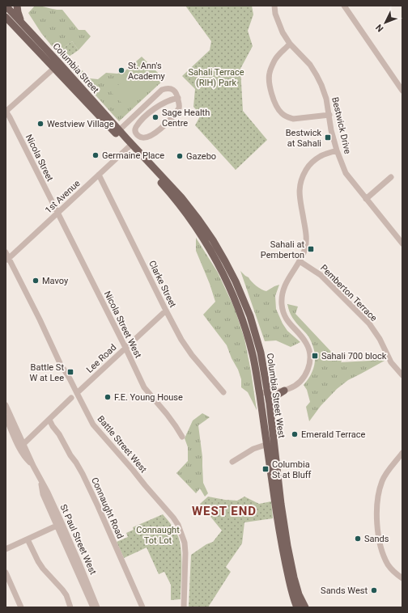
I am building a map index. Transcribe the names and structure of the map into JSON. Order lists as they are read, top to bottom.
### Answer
{
  "streets": {
    "main road": ["Columbia Street", "Columbia Street West"],
    "street": [
      "Bestwick Drive",
      "Nicola Street",
      "1st Avenue",
      "Clarke Street",
      "Pemberton Terrace",
      "Nicola Street West",
      "Lee Road",
      "Battle Street West",
      "Connaught Road",
      "St Paul Street West"
    ]
  },
  "crossings": [
    ["Columbia Street", "1st Avenue"],
    ["Columbia Street", "Columbia Street West"],
    ["Nicola Street", "1st Avenue"],
    ["Nicola Street", "Nicola Street West"],
    ["1st Avenue", "Clarke Street"],
    ["1st Avenue", "Nicola Street West"],
    ["1st Avenue", "Columbia Street West"],
    ["1st Avenue", "Battle Street West"],
    ["Clarke Street", "Lee Road"],
    ["Nicola Street West", "Lee Road"],
    ["Lee Road", "Battle Street West"]
  ],
  "districts": ["WEST END"],
  "parks": ["Sahali Terrace (RIH) Park", "Connaught Tot Lot"],
  "places": {
    "other": [
      "St. Ann's Academy",
      "Sage Health Centre",
      "Westview Village",
      "Germaine Place",
      "Gazebo",
      "Mavoy",
      "F.E. Young House",
      "Emerald Terrace",
      "Sands",
      "Sands West"
    ],
    "transit": [
      "Bestwick at Sahali",
      "Sahali at Pemberton",
      "Sahali 700 block",
      "Battle St W at Lee",
      "Columbia St at Bluff"
    ]
  },
  "north": "bottom left"
}
